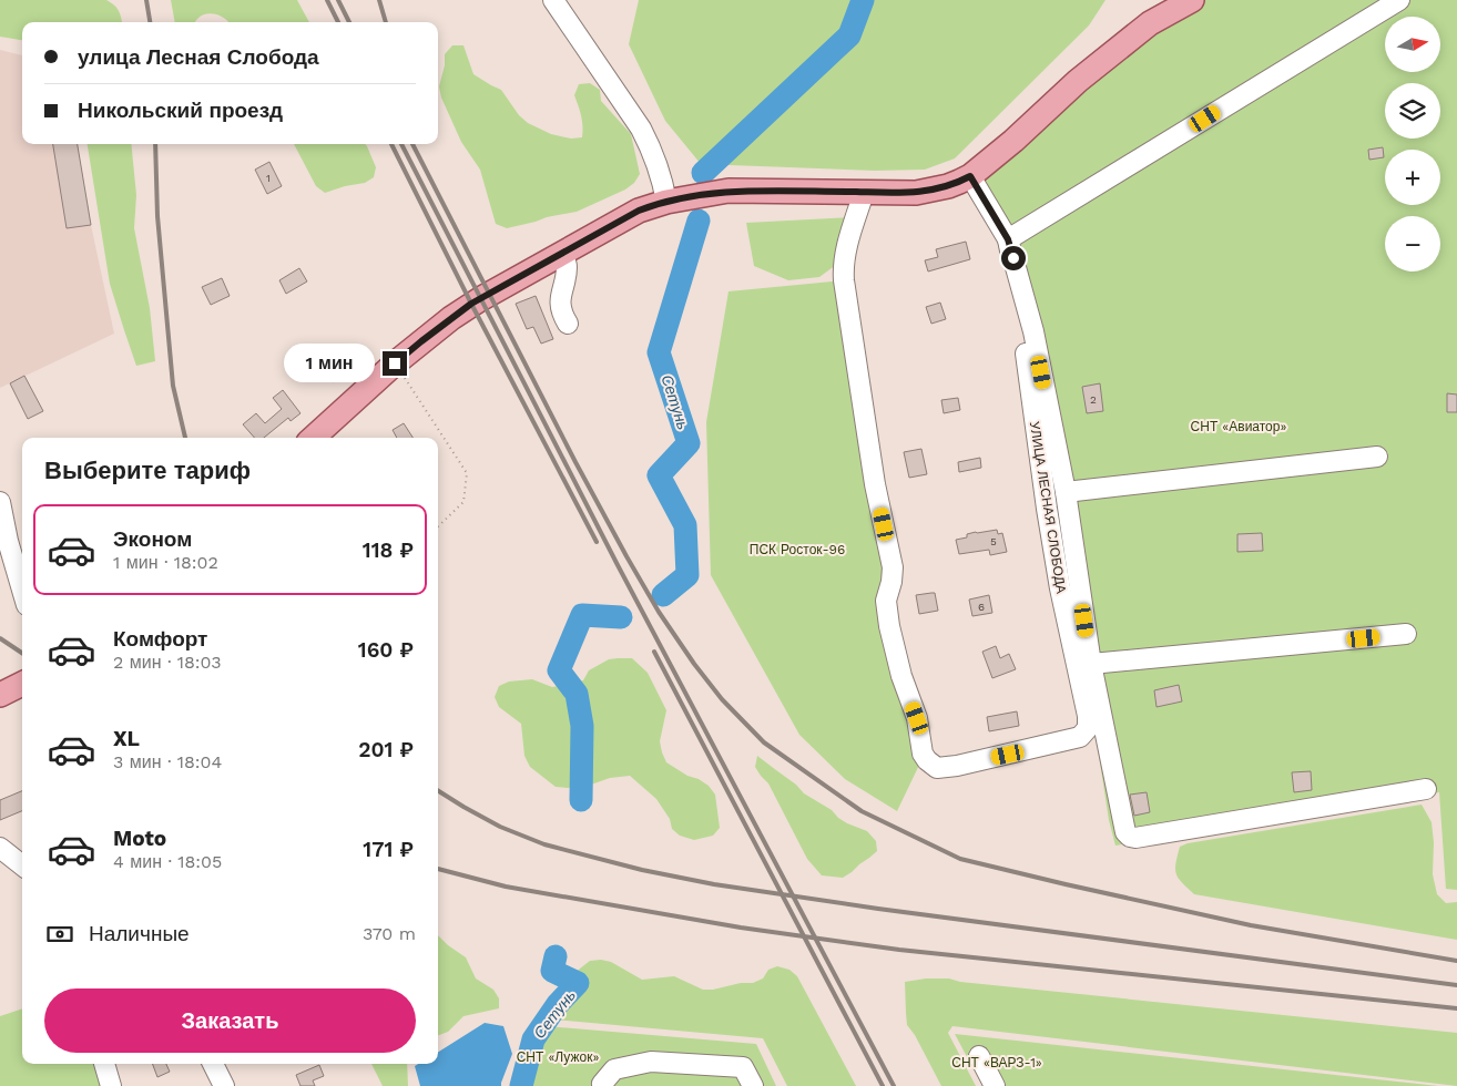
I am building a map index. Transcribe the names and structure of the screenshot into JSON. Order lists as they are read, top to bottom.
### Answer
{
  "streets": {
    "street": ["УЛИЦА ЛЕСНАЯ СЛОБОДА"]
  },
  "water": ["Сетунь"],
  "parks": [
    "СНТ «Авиатор»",
    "ПСК Росток-96",
    "СНТ «Лужок»",
    "СНТ «ВАРЗ-1»"
  ],
  "house_numbers": [
    "1",
    "2",
    "5",
    "6"
  ],
  "north": "right",
  "page": {
    "map_buttons": ["+", "−"],
    "banner": ["улица Лесная Слобода", "Никольский проезд"],
    "bubble": "1 мин",
    "heading": "Выберите тариф",
    "list": [
      {
        "name": "Эконом",
        "note": "1 мин · 18:02",
        "value": "118 ₽"
      },
      {
        "name": "Комфорт",
        "note": "2 мин · 18:03",
        "value": "160 ₽"
      },
      {
        "name": "XL",
        "note": "3 мин · 18:04",
        "value": "201 ₽"
      },
      {
        "name": "Moto",
        "note": "4 мин · 18:05",
        "value": "171 ₽"
      }
    ],
    "pay": ["Наличные", "370 m"],
    "buttons": "Заказать"
  }
}
